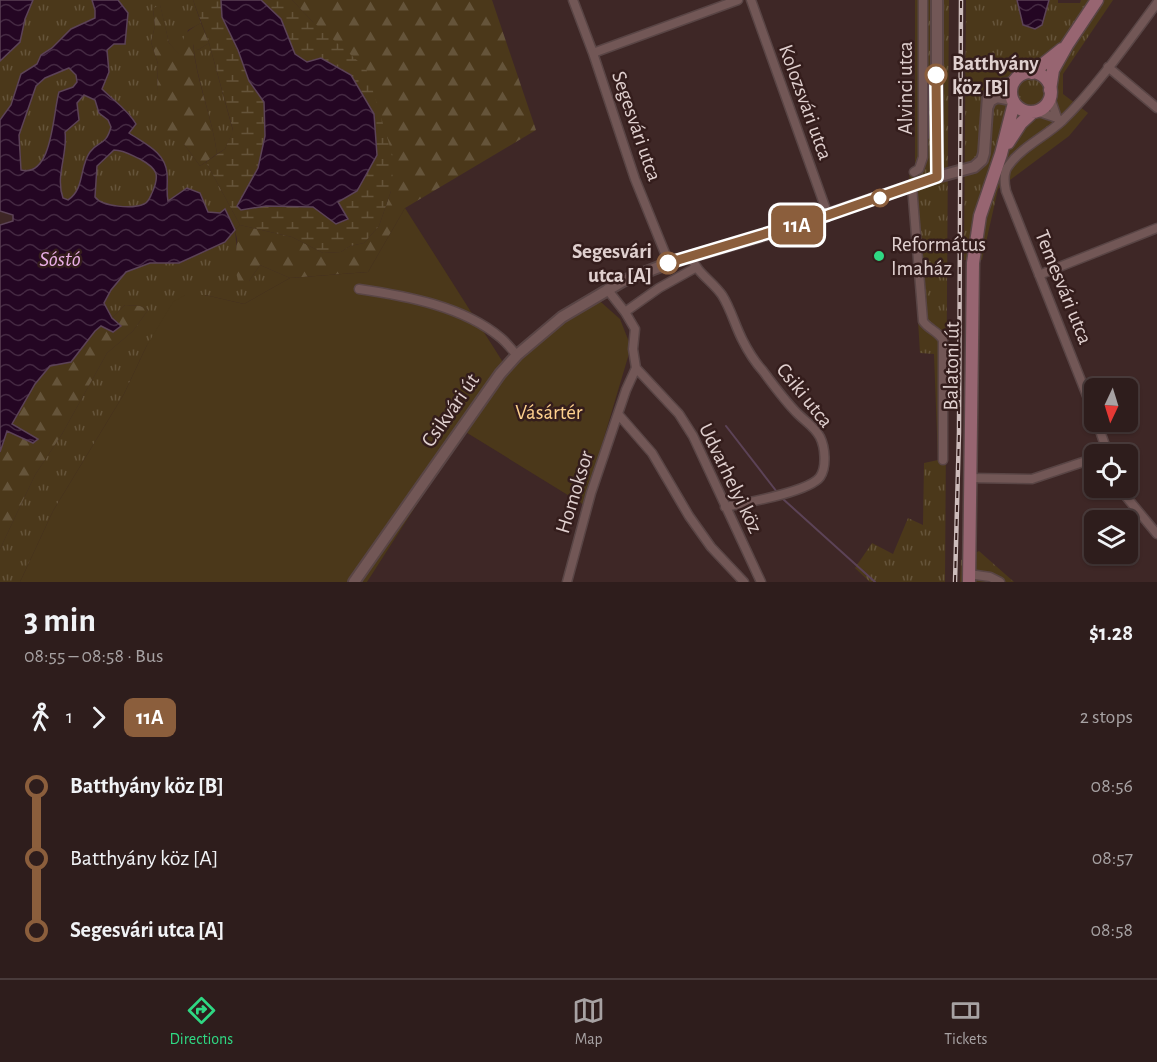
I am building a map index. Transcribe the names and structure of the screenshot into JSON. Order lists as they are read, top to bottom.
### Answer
{
  "streets": {
    "main road": ["Balatoni út"],
    "street": [
      "Alvinci utca",
      "Kolozsvári utca",
      "Segesvári utca",
      "Temesvári utca",
      "Csiki utca",
      "Csikvári út",
      "Udvarhelyi köz",
      "Homoksor"
    ]
  },
  "crossings": [
    ["Kolozsvári utca", "Csikvári út"],
    ["Segesvári utca", "Csikvári út"],
    ["Csiki utca", "Csikvári út"],
    ["Csiki utca", "Udvarhelyi köz"],
    ["Csikvári út", "Homoksor"],
    ["Udvarhelyi köz", "Homoksor"]
  ],
  "water": ["Sóstó"],
  "parks": ["Vásártér"],
  "places": ["Batthyány köz [B]", "Református Imaház", "Segesvári utca [A]"],
  "lines": ["bus line 11A"],
  "north": "bottom",
  "page": {
    "on_map": "11A",
    "heading": ["3 min", "08:55 – 08:58 · Bus", "$1.28"],
    "legs": ["1", "11A", "2 stops"],
    "list": [
      {
        "name": "Batthyány köz [B]",
        "value": "08:56"
      },
      {
        "name": "Batthyány köz [A]",
        "value": "08:57"
      },
      {
        "name": "Segesvári utca [A]",
        "value": "08:58"
      }
    ],
    "tabs": ["Directions", "Map", "Tickets"]
  }
}
